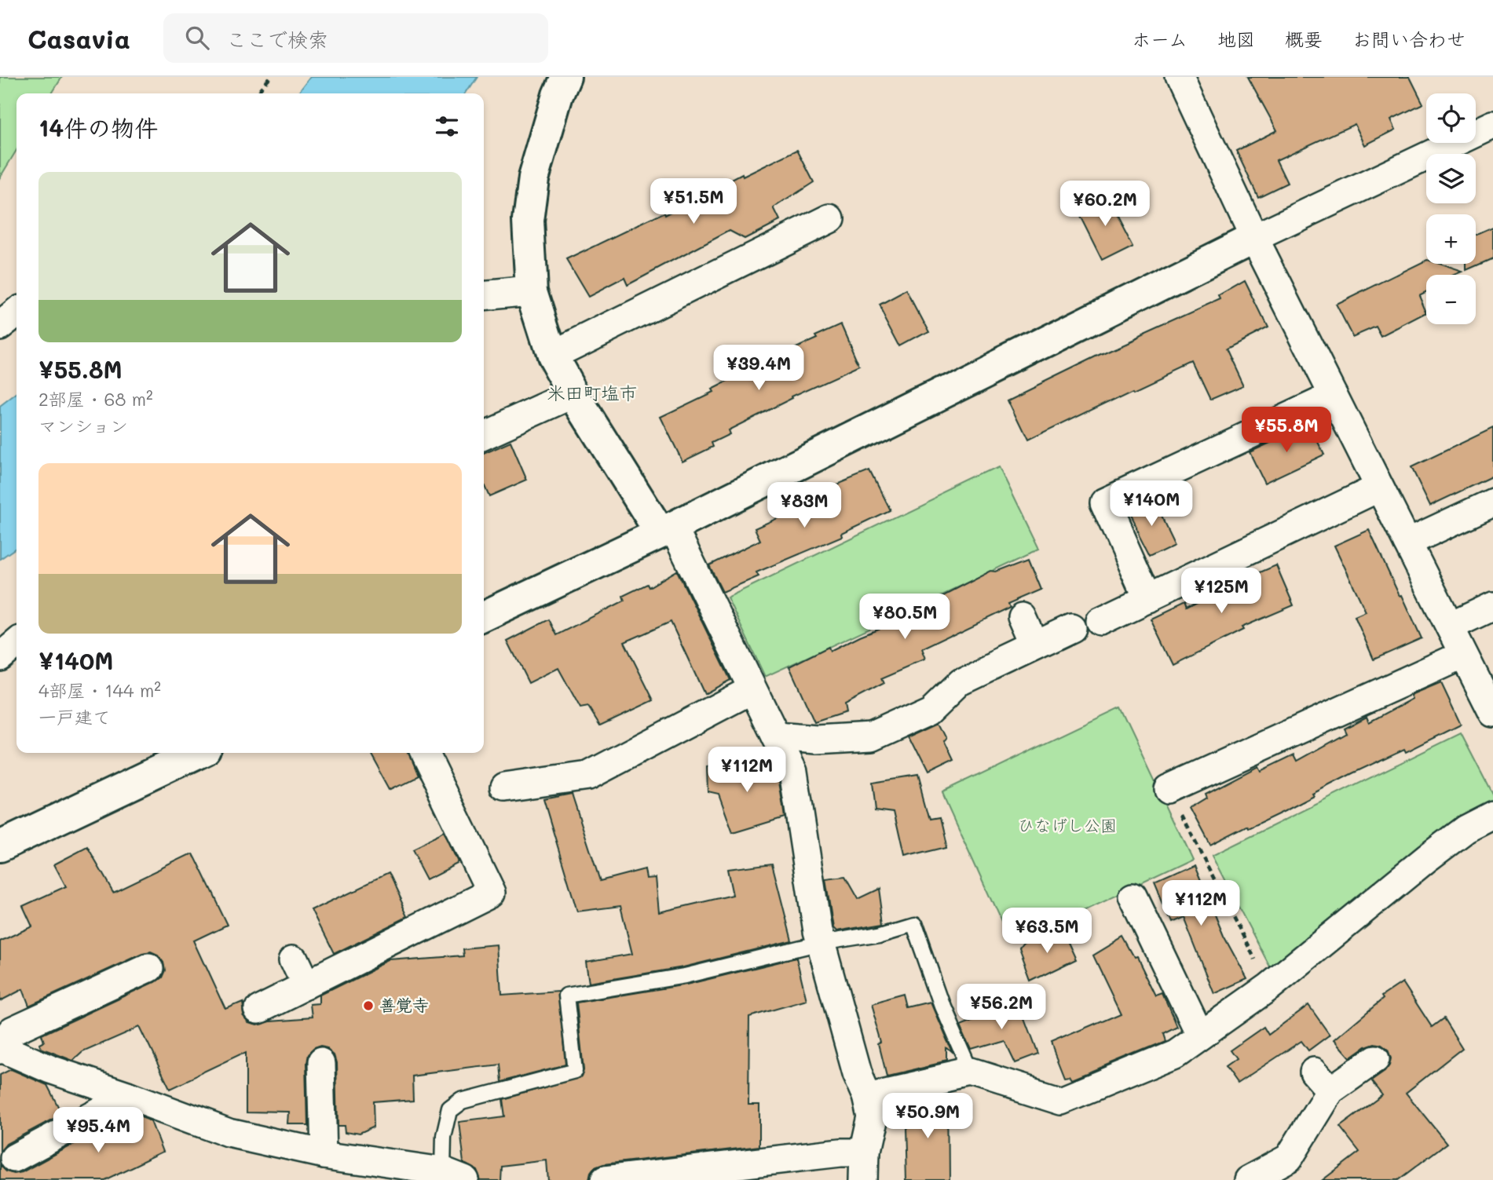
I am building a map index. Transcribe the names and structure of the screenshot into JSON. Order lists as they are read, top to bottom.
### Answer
{
  "districts": ["米田町塩市"],
  "parks": ["ひなげし公園"],
  "places": ["善覚寺"],
  "page": {
    "header": "Casavia",
    "search": "ここで検索",
    "nav": [
      "ホーム",
      "地図",
      "概要",
      "お問い合わせ"
    ],
    "map_buttons": ["+", "−"],
    "heading": "14件の物件",
    "list": [
      {
        "name": "¥55.8M",
        "note": "2部屋 · 68 m² · マンション"
      },
      {
        "name": "¥140M",
        "note": "4部屋 · 144 m² · 一戸建て"
      }
    ],
    "price": [
      "¥51.5M",
      "¥60.2M",
      "¥39.4M",
      "¥55.8M",
      "¥140M",
      "¥83M",
      "¥125M",
      "¥80.5M",
      "¥112M",
      "¥112M",
      "¥63.5M",
      "¥56.2M",
      "¥50.9M",
      "¥95.4M"
    ]
  }
}
